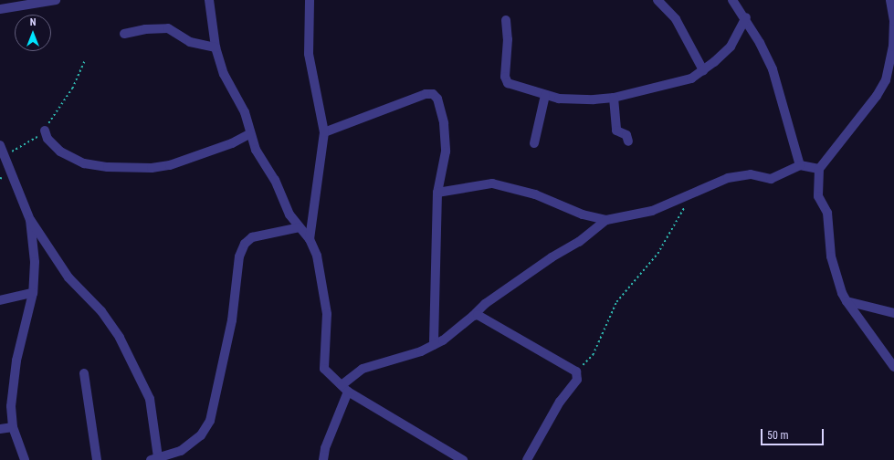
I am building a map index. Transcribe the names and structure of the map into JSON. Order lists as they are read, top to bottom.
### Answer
{
  "scale_bar": "50 m",
  "north": "top"
}
